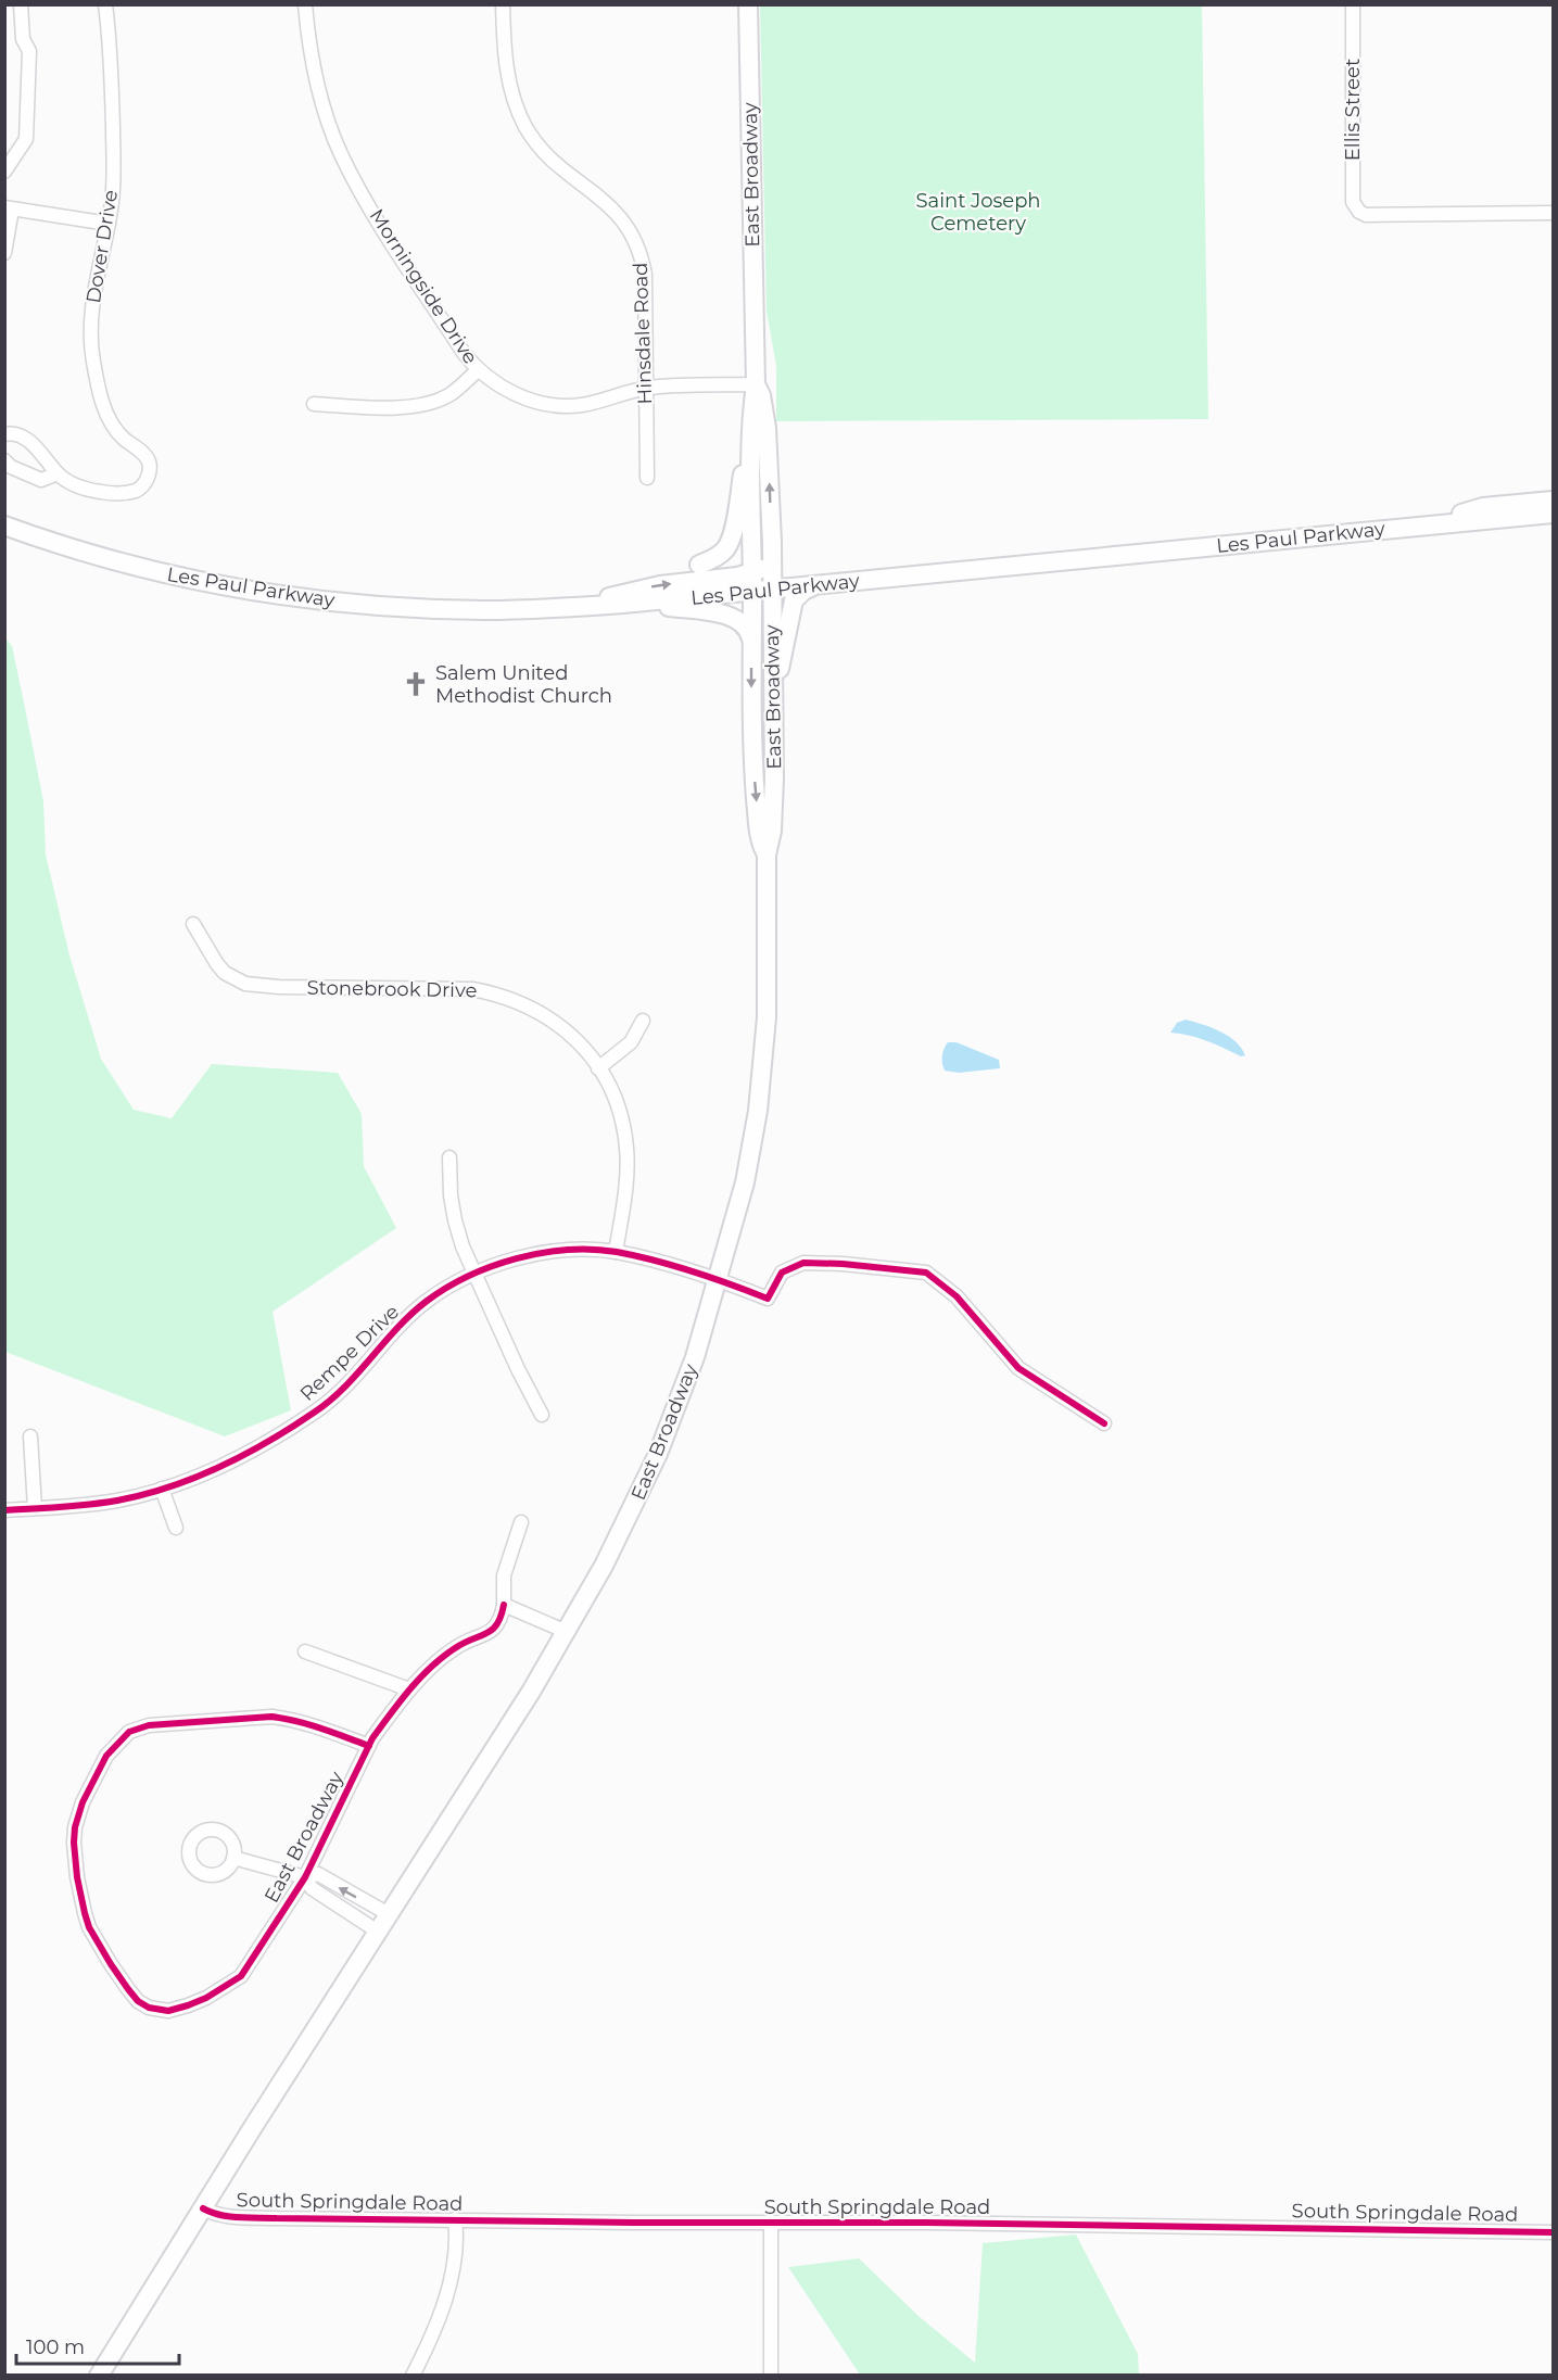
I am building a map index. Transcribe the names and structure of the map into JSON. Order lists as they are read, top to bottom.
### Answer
{
  "streets": {
    "main road": ["East Broadway", "Les Paul Parkway"],
    "street": [
      "Ellis Street",
      "Dover Drive",
      "Morningside Drive",
      "Hinsdale Road",
      "Stonebrook Drive",
      "Rempe Drive",
      "South Springdale Road"
    ]
  },
  "crossings": [
    ["East Broadway", "Morningside Drive"],
    ["East Broadway", "Les Paul Parkway"],
    ["East Broadway", "Rempe Drive"],
    ["East Broadway", "South Springdale Road"],
    ["Morningside Drive", "Hinsdale Road"],
    ["Stonebrook Drive", "Rempe Drive"]
  ],
  "parks": ["Saint Joseph Cemetery"],
  "places": {
    "church": ["Salem United Methodist Church"]
  },
  "scale_bar": "100 m"
}
